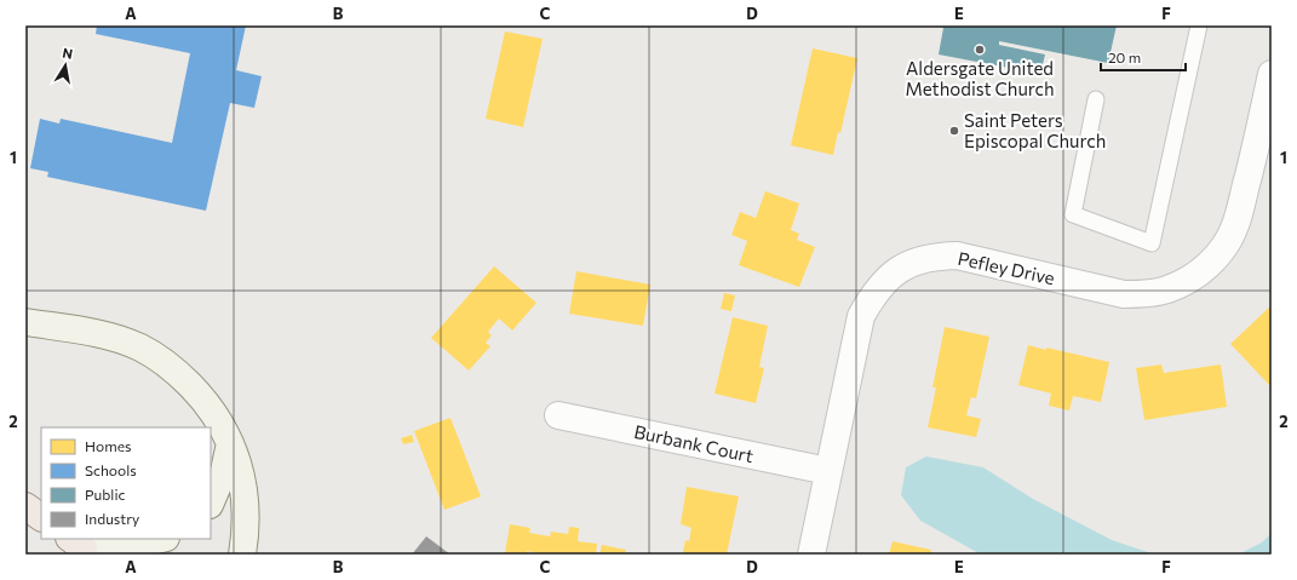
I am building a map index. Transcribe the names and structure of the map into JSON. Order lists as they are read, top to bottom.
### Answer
{
  "streets": {
    "street": ["Pefley Drive", "Burbank Court"]
  },
  "crossings": [
    ["Pefley Drive", "Burbank Court"]
  ],
  "places": ["Aldersgate United Methodist Church", "Saint Peters Episcopal Church"],
  "legend": [
    "Homes",
    "Schools",
    "Public",
    "Industry"
  ],
  "scale_bar": "20 m",
  "north": "top",
  "grid": {
    "columns": [
      "A",
      "B",
      "C",
      "D",
      "E",
      "F"
    ],
    "rows": ["1", "2"]
  }
}
